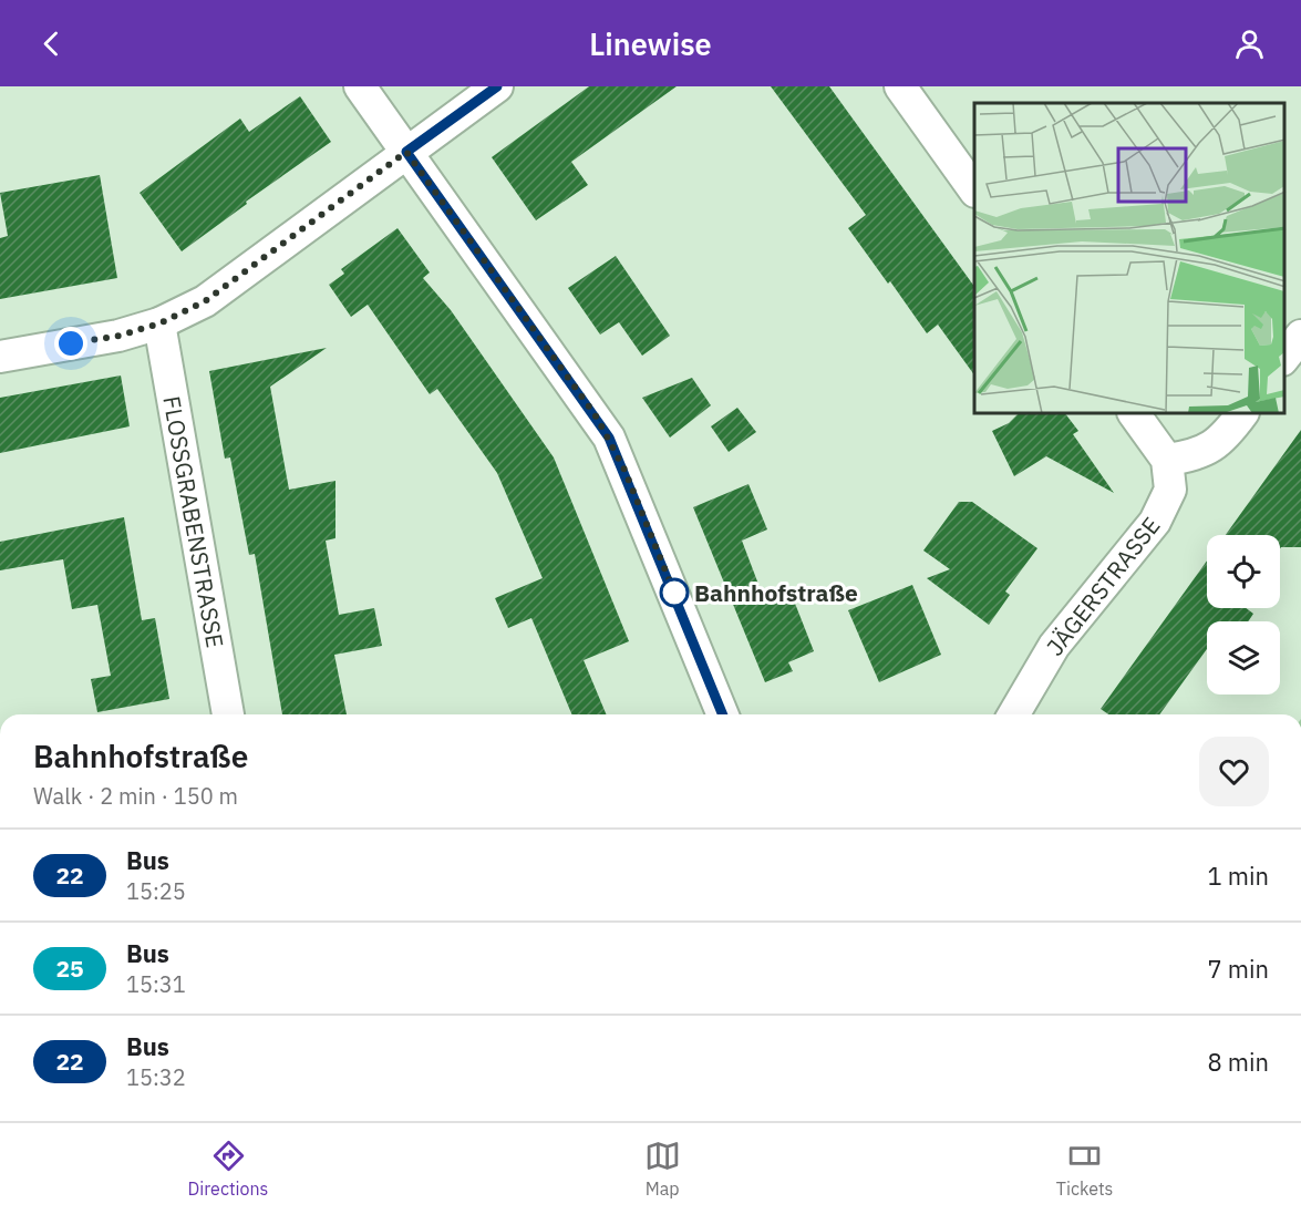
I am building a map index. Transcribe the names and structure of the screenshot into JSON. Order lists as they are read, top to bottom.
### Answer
{
  "streets": {
    "street": ["FLOSSGRABENSTRASSE", "JÄGERSTRASSE"]
  },
  "places": ["Bahnhofstraße"],
  "lines": ["bus line 22"],
  "page": {
    "header": "Linewise",
    "heading": ["Bahnhofstraße", "Walk · 2 min · 150 m"],
    "list": [
      {
        "mark": "22",
        "name": "Bus",
        "note": "15:25",
        "value": "1 min"
      },
      {
        "mark": "25",
        "name": "Bus",
        "note": "15:31",
        "value": "7 min"
      },
      {
        "mark": "22",
        "name": "Bus",
        "note": "15:32",
        "value": "8 min"
      }
    ],
    "tabs": ["Directions", "Map", "Tickets"]
  }
}
